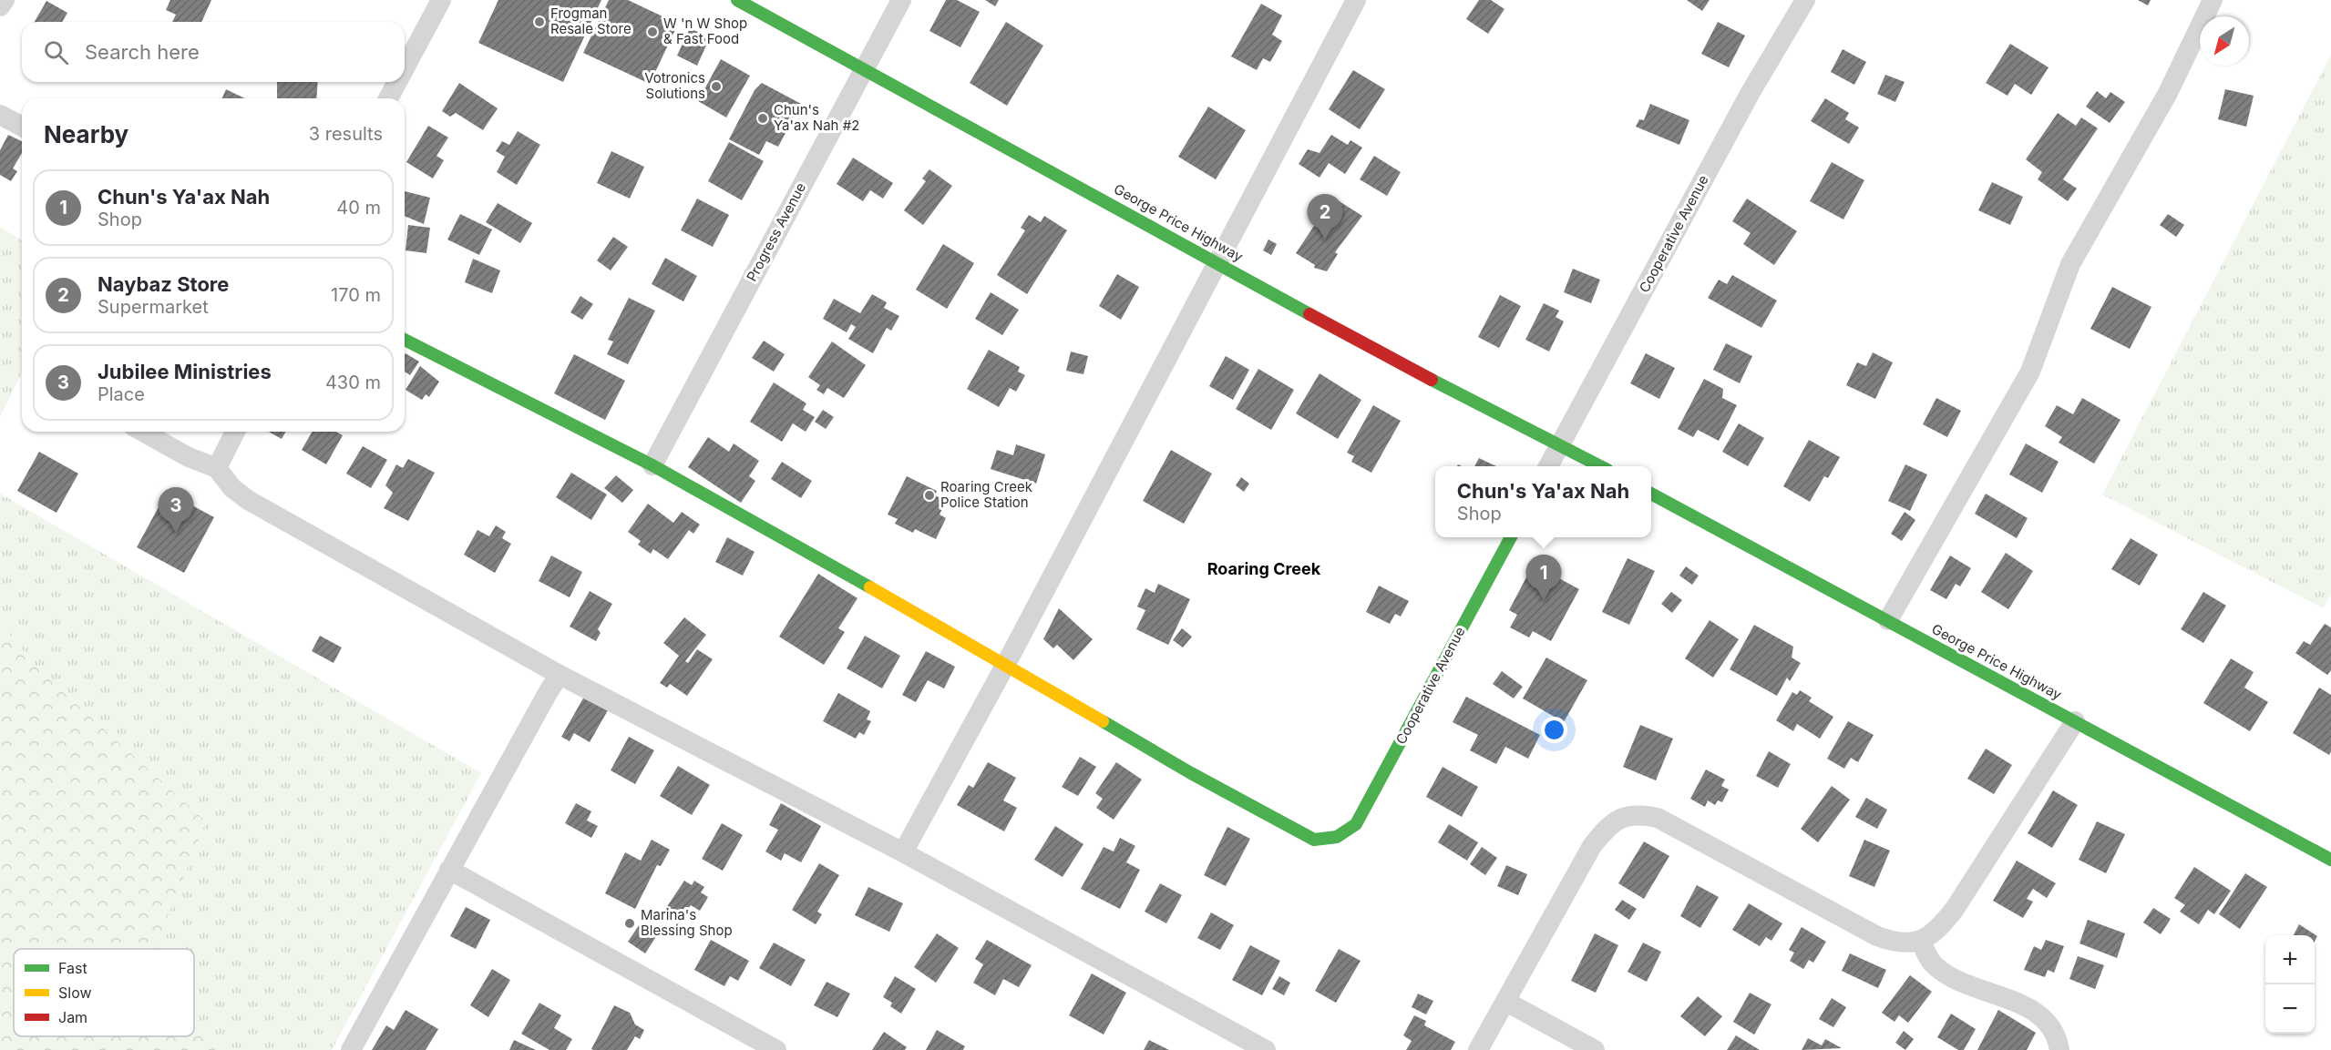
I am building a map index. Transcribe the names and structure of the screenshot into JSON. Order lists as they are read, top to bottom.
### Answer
{
  "streets": {
    "main road": ["George Price Highway", "Cooperative Avenue"],
    "street": ["Progress Avenue"]
  },
  "crossings": [
    ["George Price Highway", "Progress Avenue"],
    ["George Price Highway", "Cooperative Avenue"]
  ],
  "districts": ["Roaring Creek"],
  "places": [
    "Frogman Resale Store",
    "W 'n W Shop & Fast Food",
    "Votronics Solutions",
    "Chun's Ya'ax Nah #2",
    "Roaring Creek Police Station",
    "Marina's Blessing Shop"
  ],
  "legend": ["Fast", "Slow", "Jam"],
  "north": "bottom left",
  "page": {
    "search": "Search here",
    "heading": ["Nearby", "3 results"],
    "list": [
      {
        "mark": "1",
        "name": "Chun's Ya'ax Nah",
        "note": "Shop",
        "value": "40 m"
      },
      {
        "mark": "2",
        "name": "Naybaz Store",
        "note": "Supermarket",
        "value": "170 m"
      },
      {
        "mark": "3",
        "name": "Jubilee Ministries",
        "note": "Place",
        "value": "430 m"
      }
    ],
    "pins": ["2", "3", "1"],
    "popup": ["Chun's Ya'ax Nah", "Shop"],
    "map_buttons": ["+", "−"]
  }
}
